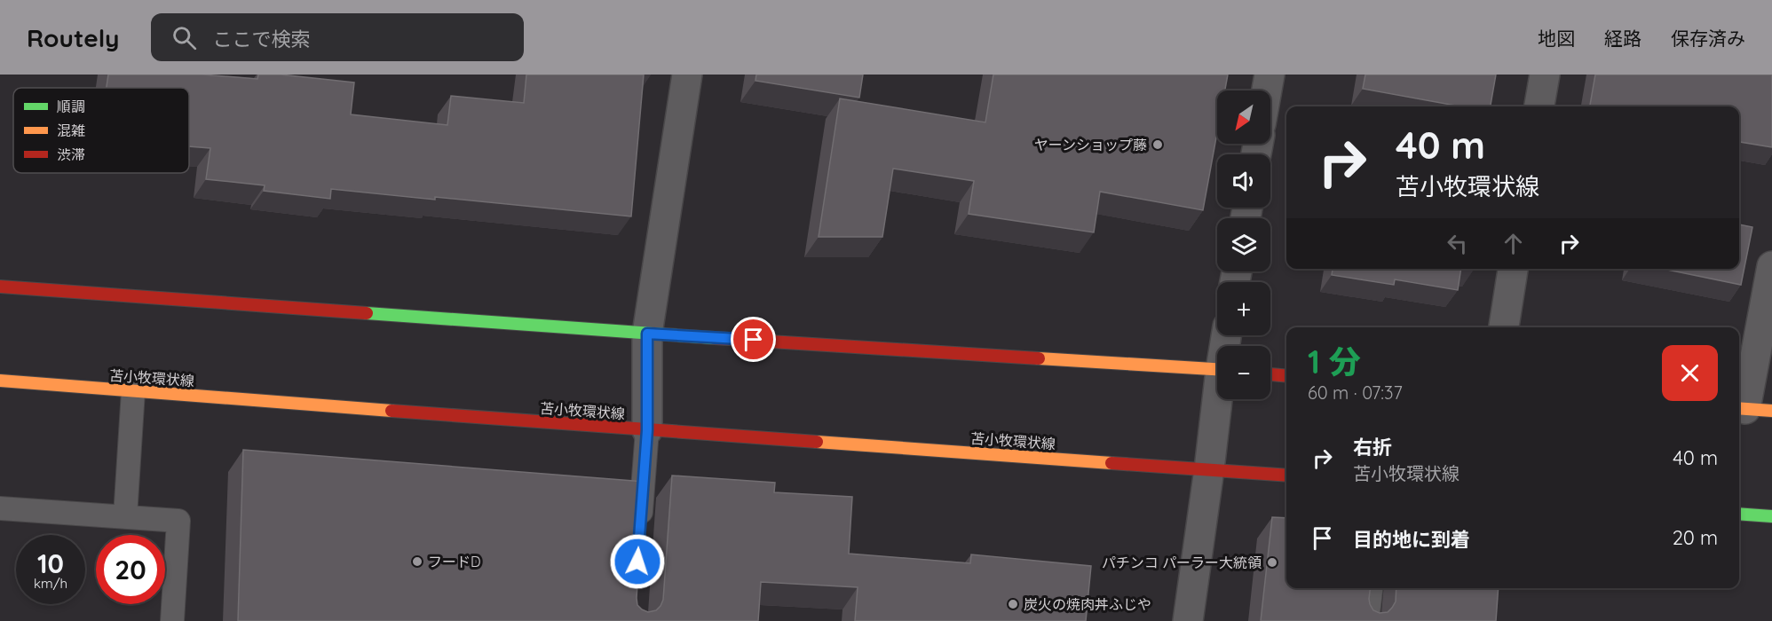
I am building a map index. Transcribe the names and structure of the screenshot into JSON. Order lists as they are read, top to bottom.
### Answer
{
  "streets": {
    "main road": ["苫小牧環状線"]
  },
  "places": [
    "ヤーンショップ藤",
    "フードD",
    "パチンコ パーラー大統領",
    "炭火の焼肉丼ふじや"
  ],
  "legend": ["順調", "混雑", "渋滞"],
  "north": "bottom left",
  "page": {
    "header": "Routely",
    "search": "ここで検索",
    "nav": ["地図", "経路", "保存済み"],
    "map_buttons": ["+", "−"],
    "turn": ["40 m", "苫小牧環状線"],
    "heading": ["1 分", "60 m · 07:37"],
    "list": [
      {
        "name": "右折",
        "note": "苫小牧環状線",
        "value": "40 m"
      },
      {
        "name": "目的地に到着",
        "value": "20 m"
      }
    ],
    "speed": "10 km/h",
    "limit": "20"
  }
}
